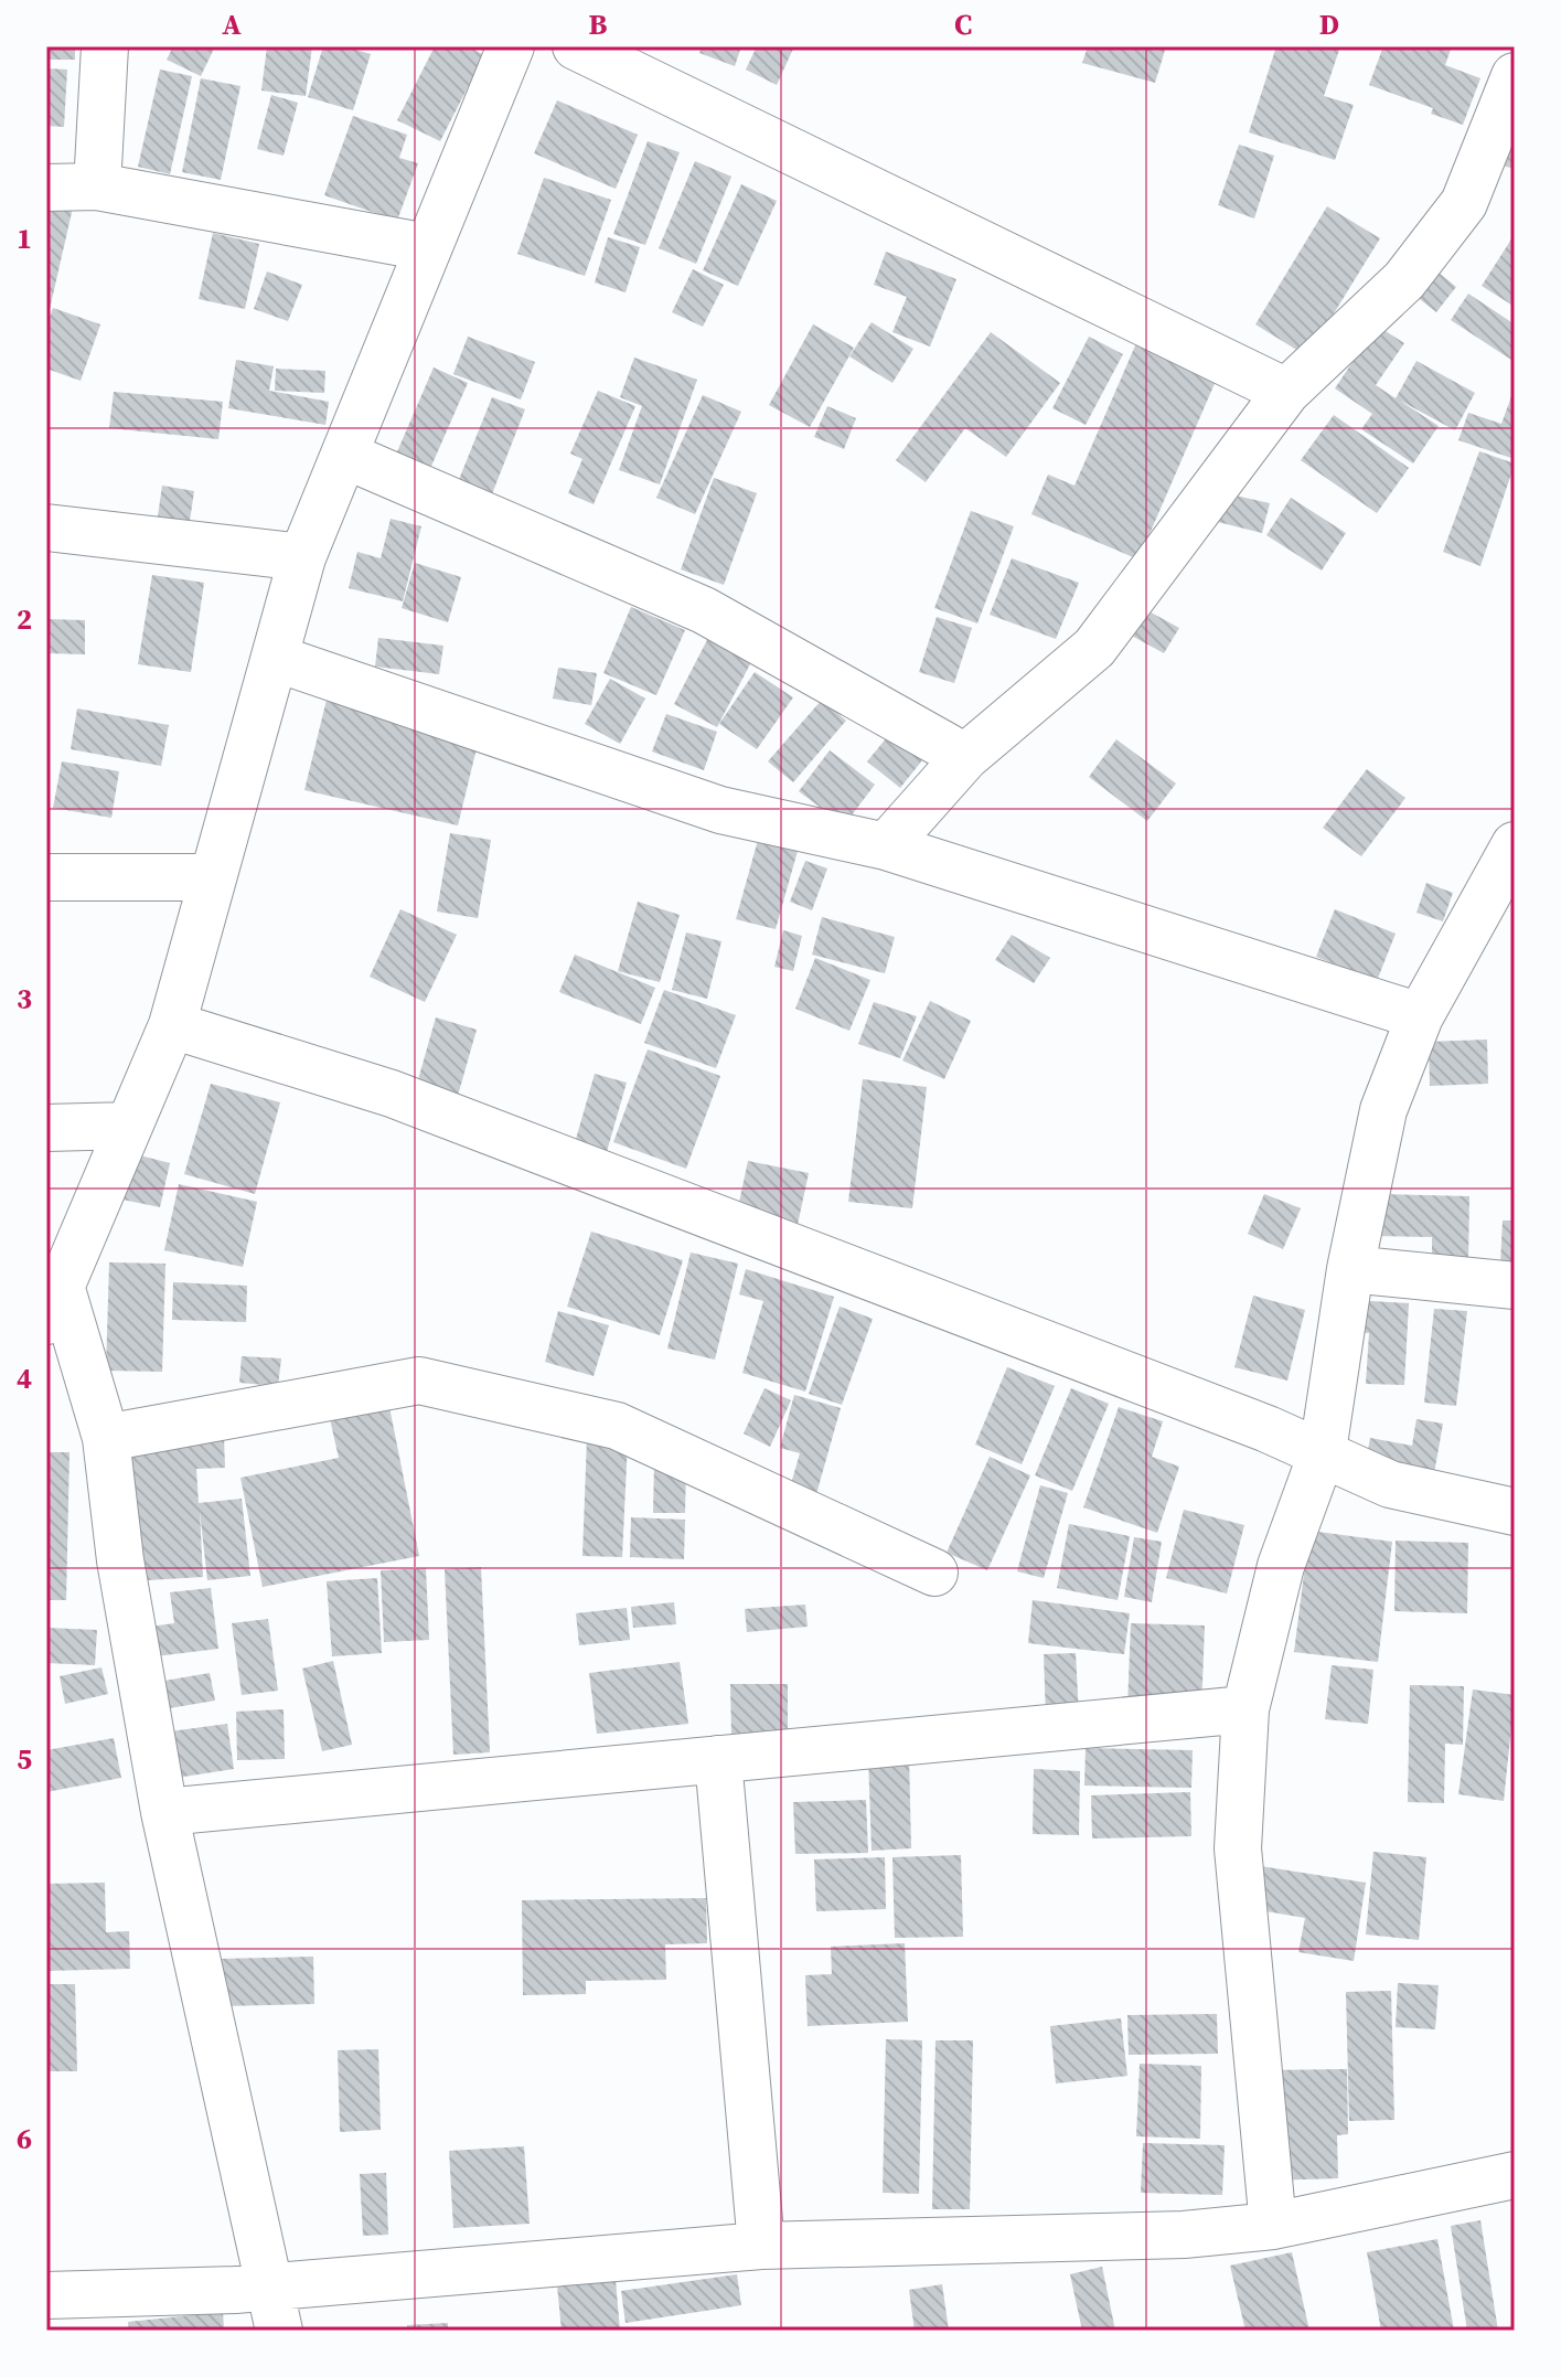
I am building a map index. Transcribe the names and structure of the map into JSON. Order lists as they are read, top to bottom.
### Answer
{
  "grid": {
    "columns": [
      "A",
      "B",
      "C",
      "D"
    ],
    "rows": [
      "1",
      "2",
      "3",
      "4",
      "5",
      "6"
    ]
  }
}
